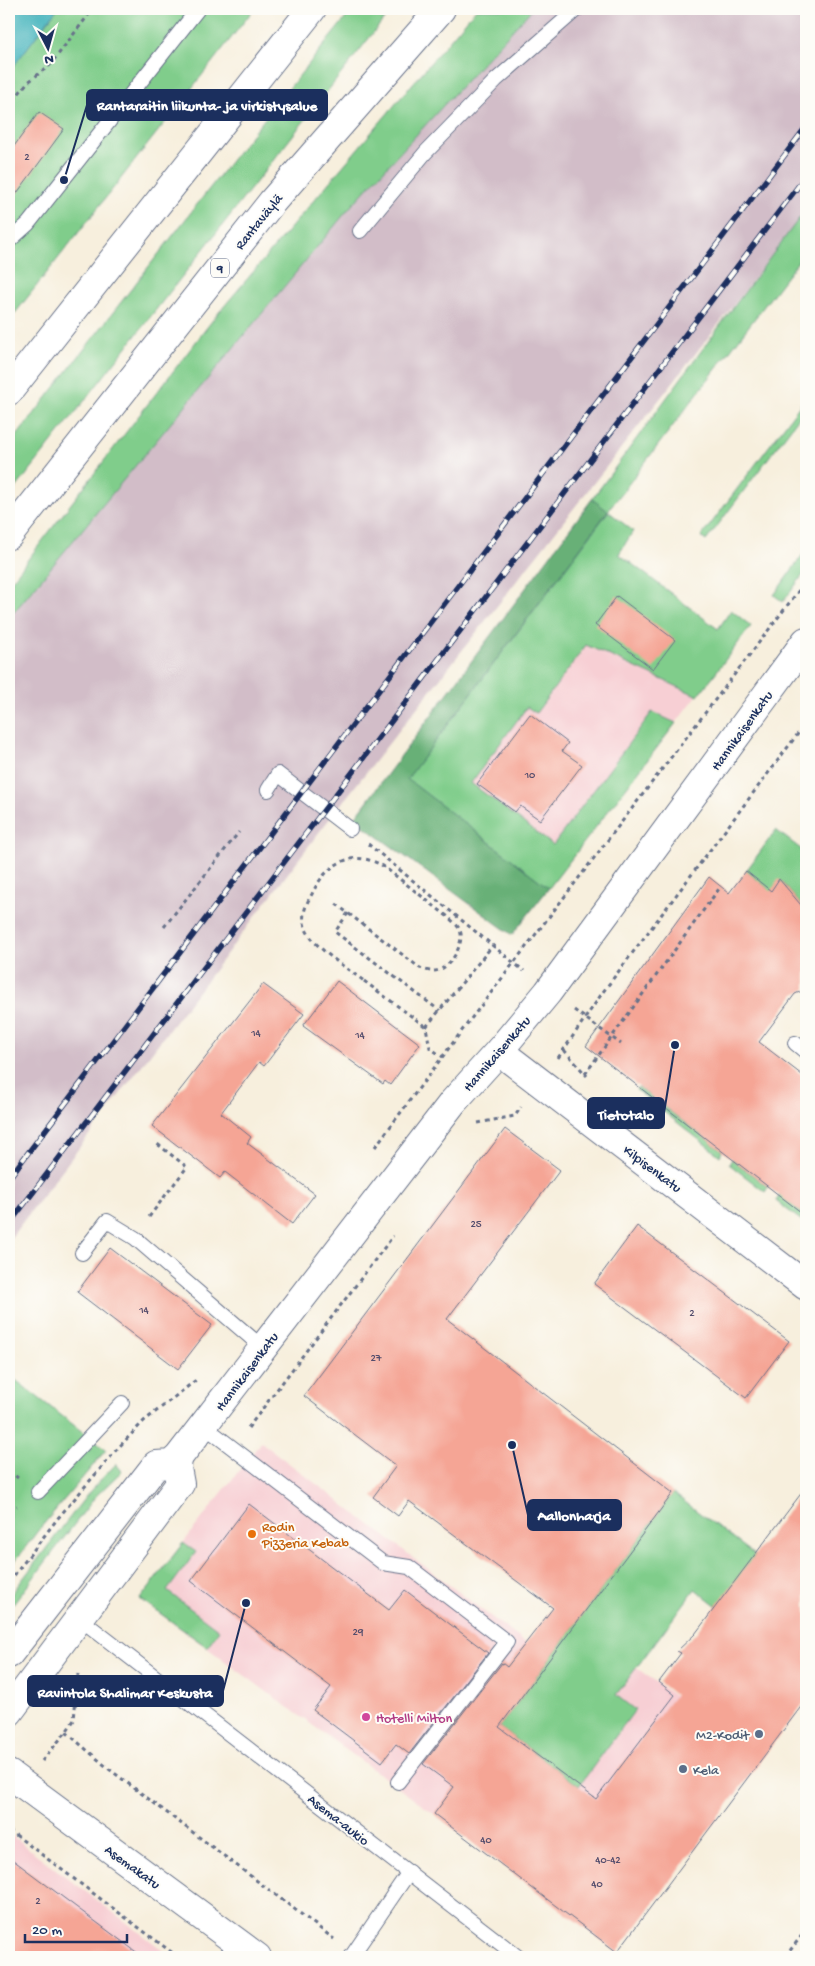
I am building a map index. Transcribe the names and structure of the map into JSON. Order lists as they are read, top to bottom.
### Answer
{
  "streets": {
    "main road": [
      "Rantaväylä",
      "9",
      "Hannikaisenkatu",
      "Kilpisenkatu",
      "Asemakatu"
    ],
    "lane": ["Asema-aukio"]
  },
  "crossings": [
    ["Hannikaisenkatu", "Kilpisenkatu"]
  ],
  "places": [
    "Rantaraitin liikunta- ja virkistysalue",
    "Tietotalo",
    "Aallonharja",
    "Rodin Pizzeria Kebab",
    "Ravintola Shalimar Keskusta",
    "Hotelli Milton",
    "M2-Kodit",
    "Kela"
  ],
  "house_numbers": [
    "2",
    "10",
    "14",
    "14",
    "25",
    "14",
    "2",
    "27",
    "29",
    "40",
    "40-42",
    "40",
    "2"
  ],
  "scale_bar": "20 m",
  "north": "bottom"
}
